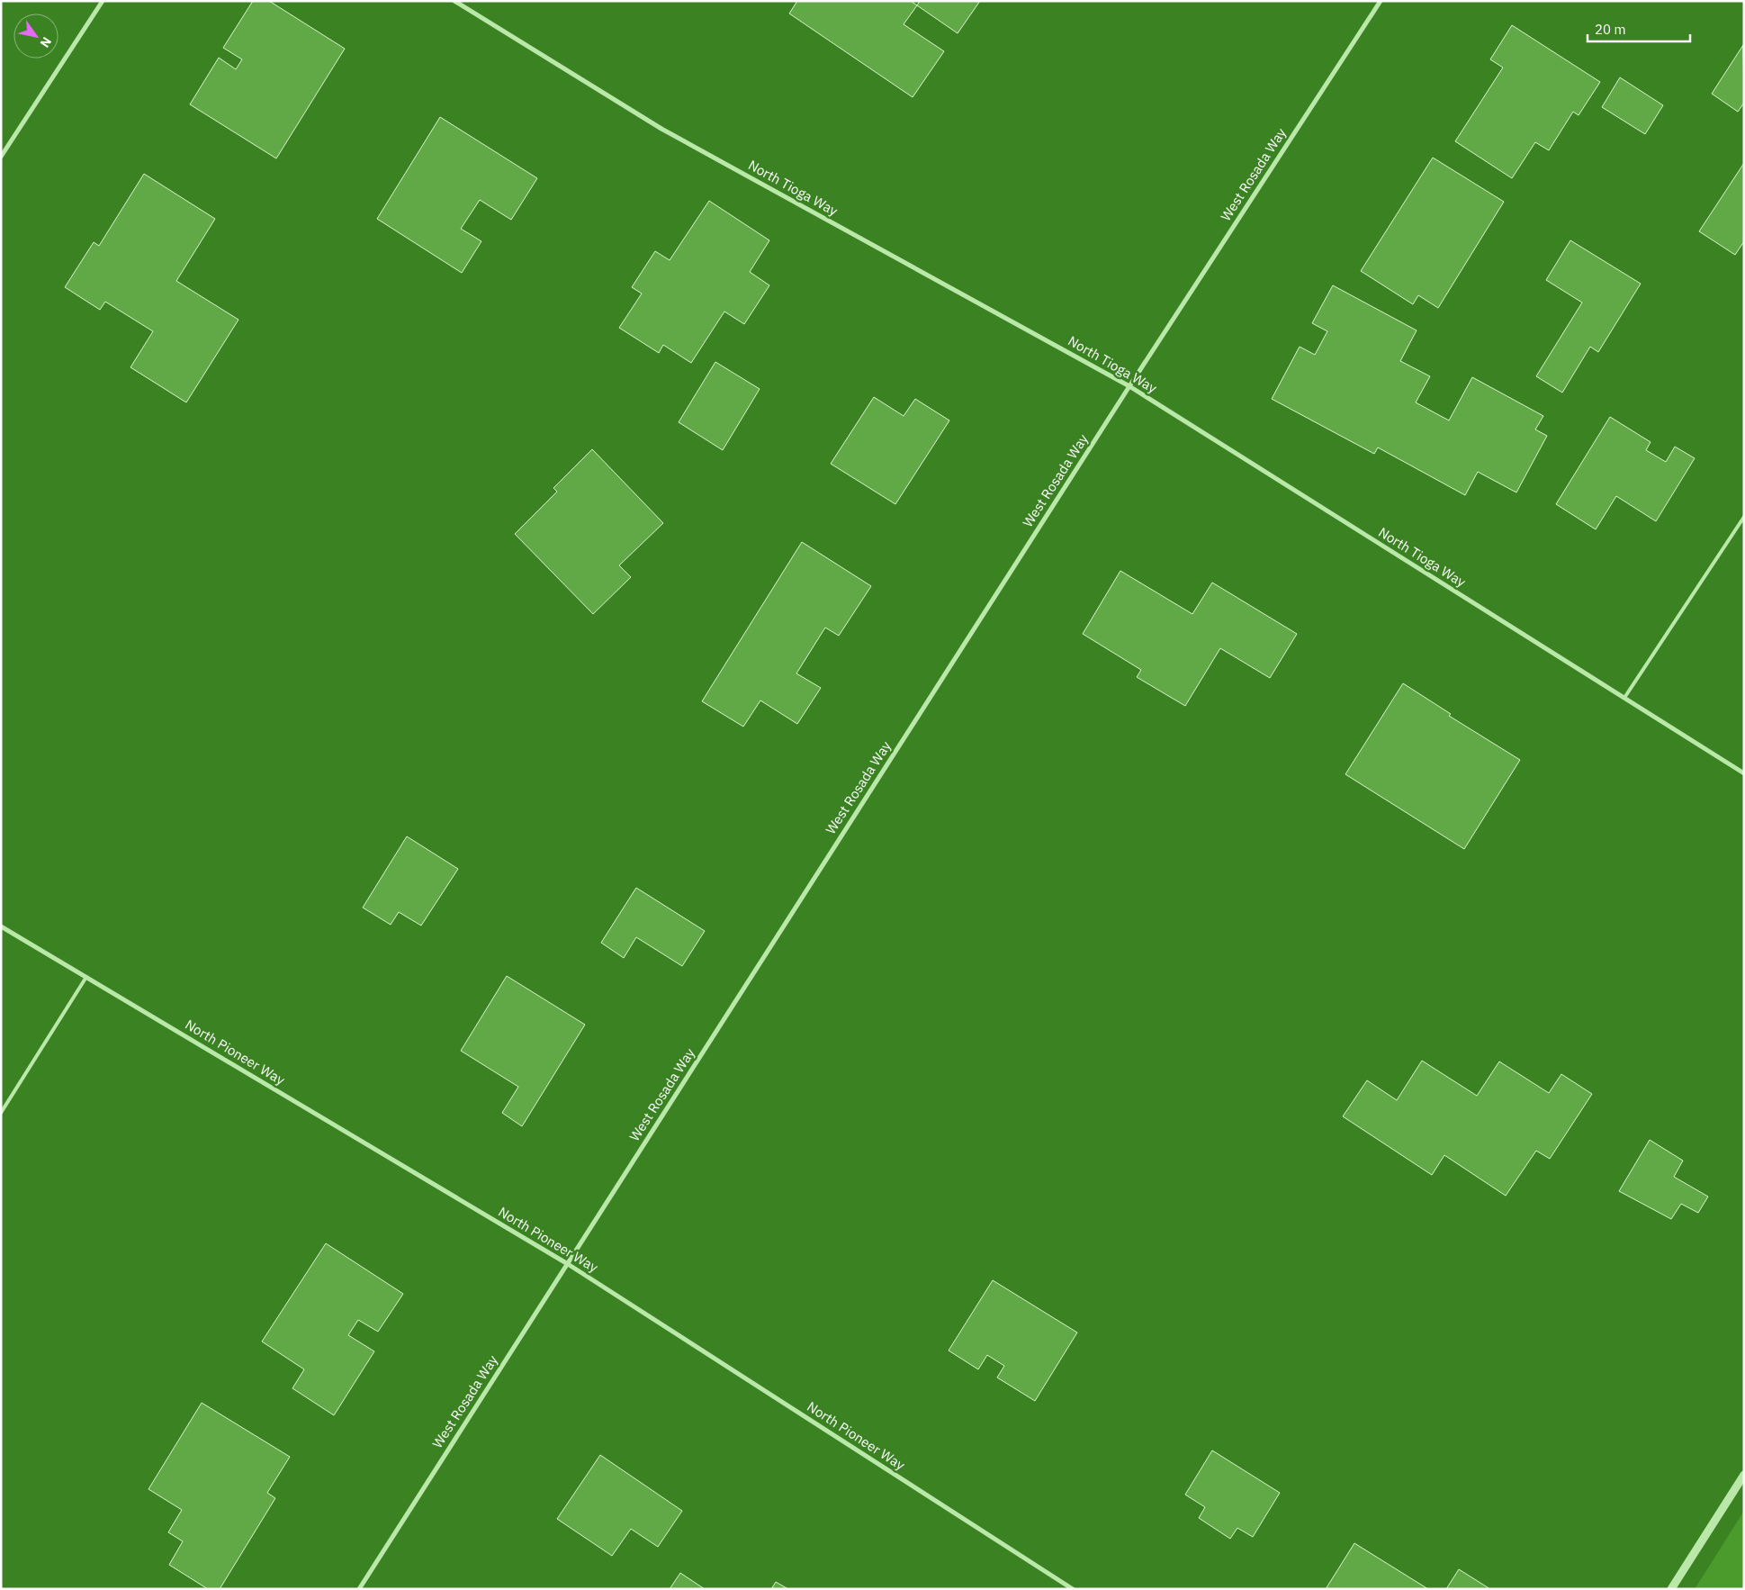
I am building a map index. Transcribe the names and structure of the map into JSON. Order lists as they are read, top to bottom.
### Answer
{
  "streets": {
    "street": ["West Rosada Way", "North Tioga Way", "North Pioneer Way"]
  },
  "crossings": [
    ["West Rosada Way", "North Tioga Way"],
    ["West Rosada Way", "North Pioneer Way"]
  ],
  "scale_bar": "20 m",
  "north": "bottom right"
}
